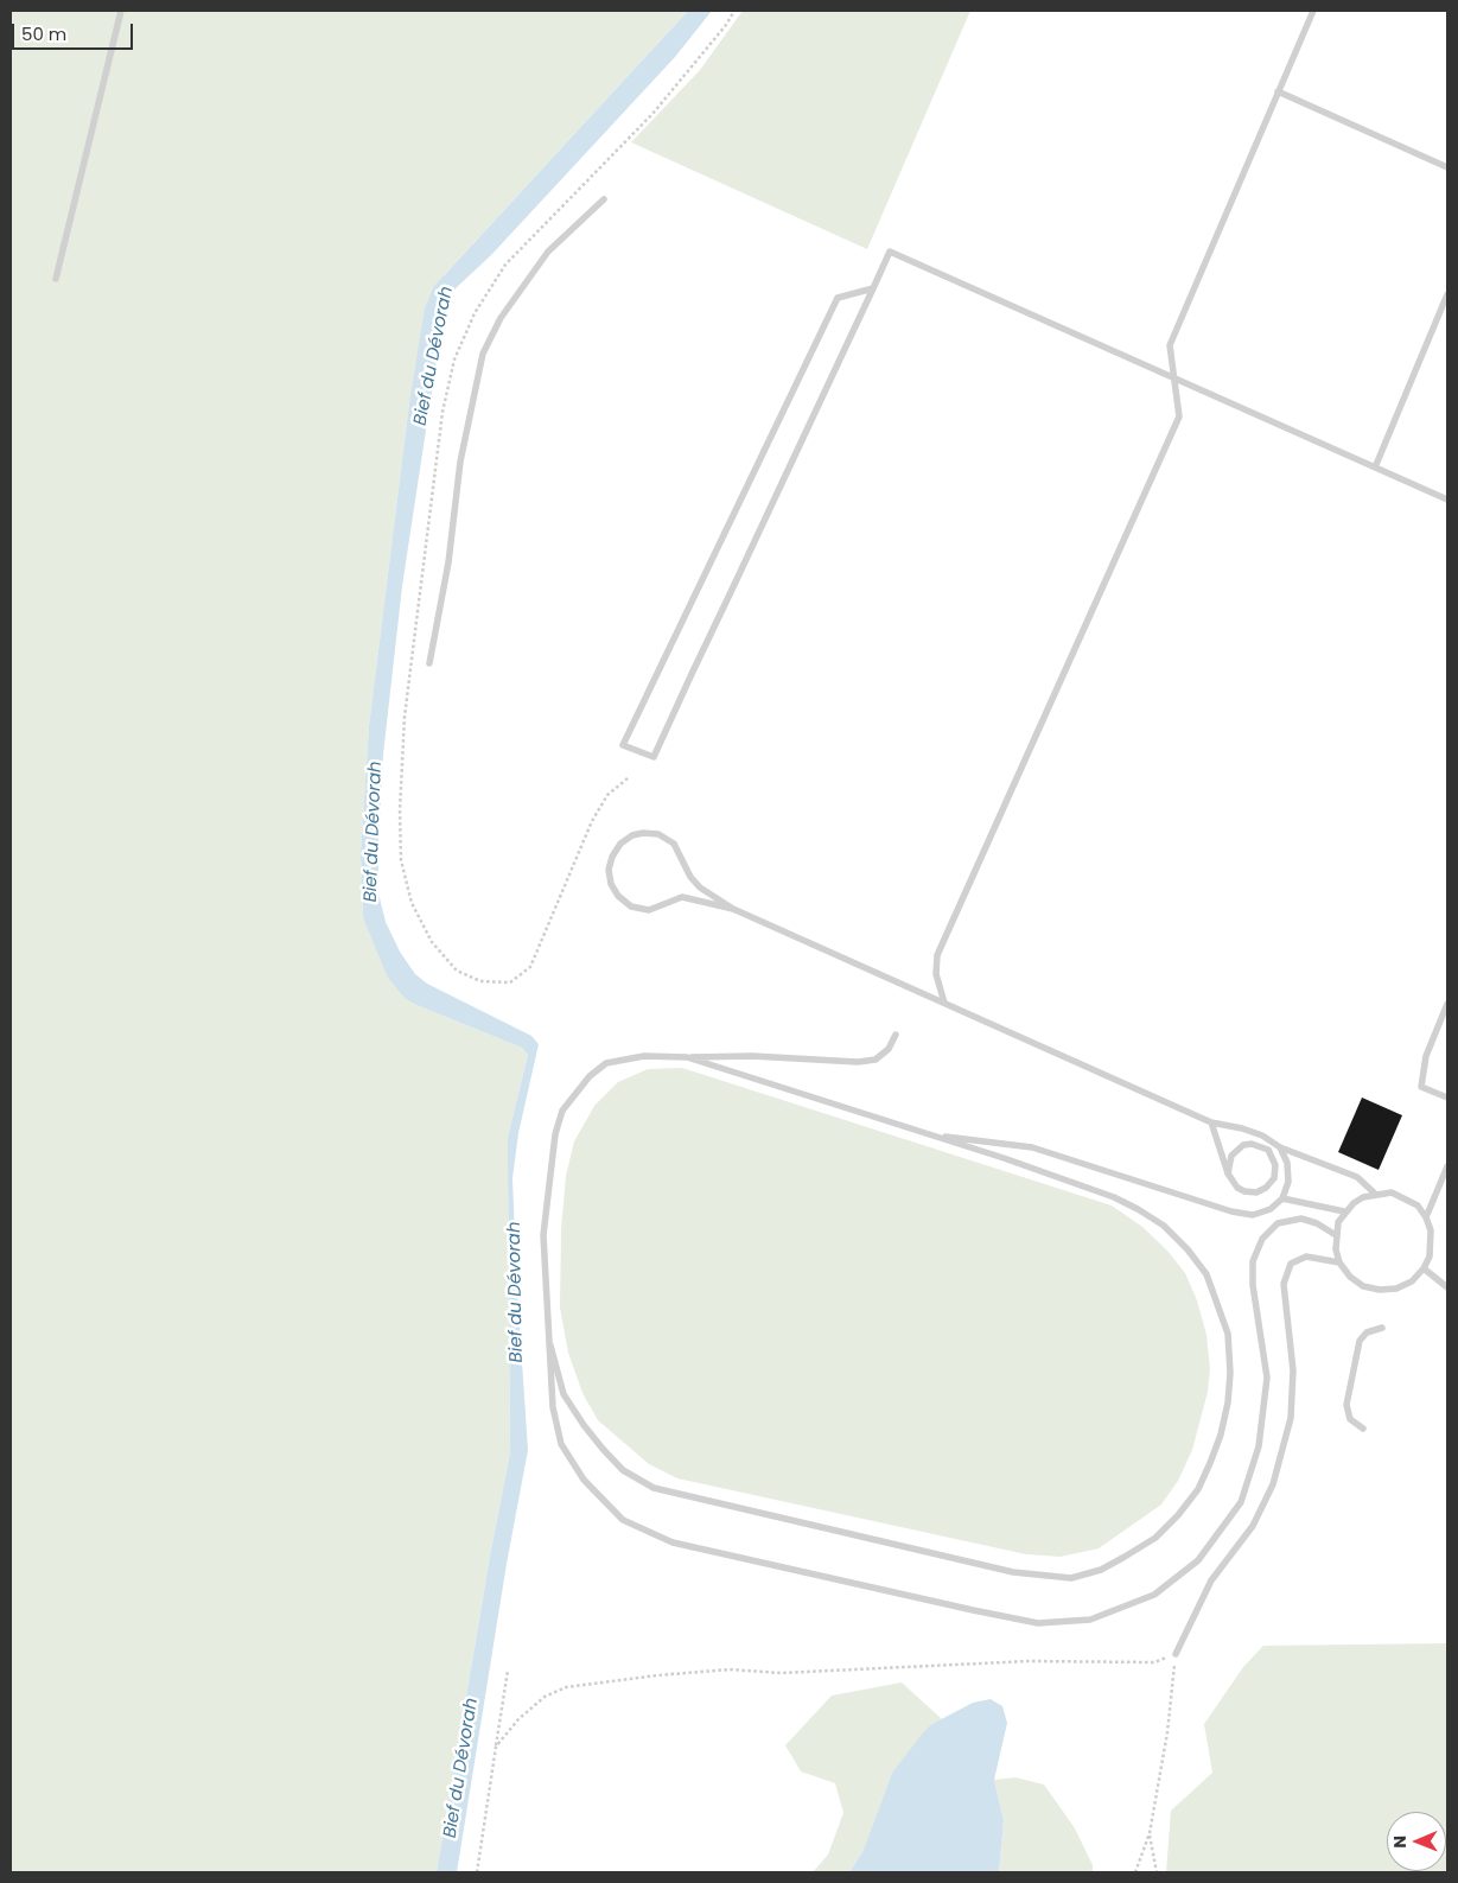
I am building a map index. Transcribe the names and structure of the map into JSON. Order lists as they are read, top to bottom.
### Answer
{
  "water": ["Bief du Dévorah"],
  "scale_bar": "50 m",
  "north": "left"
}
